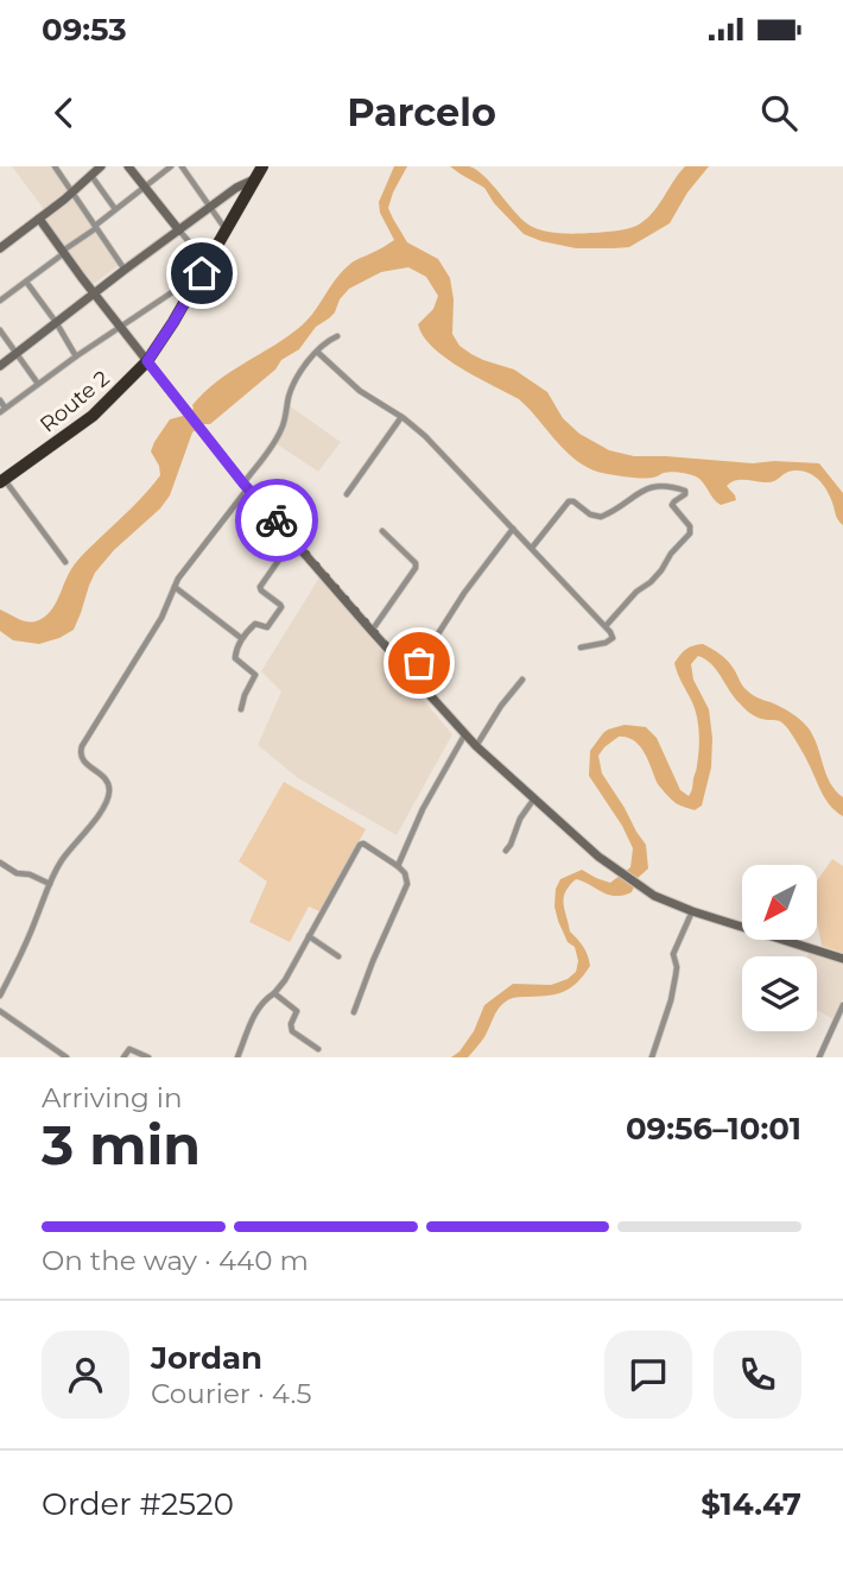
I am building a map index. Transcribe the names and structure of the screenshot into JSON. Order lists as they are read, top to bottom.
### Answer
{
  "streets": {
    "highway": ["Route 2"]
  },
  "north": "bottom left",
  "page": {
    "status": "09:53",
    "header": "Parcelo",
    "heading": ["3 min", "Arriving in", "09:56–10:01"],
    "panel": [
      "Jordan",
      "Courier · 4.5",
      "Order #2520",
      "$14.47"
    ],
    "bar": "On the way · 440 m"
  }
}
